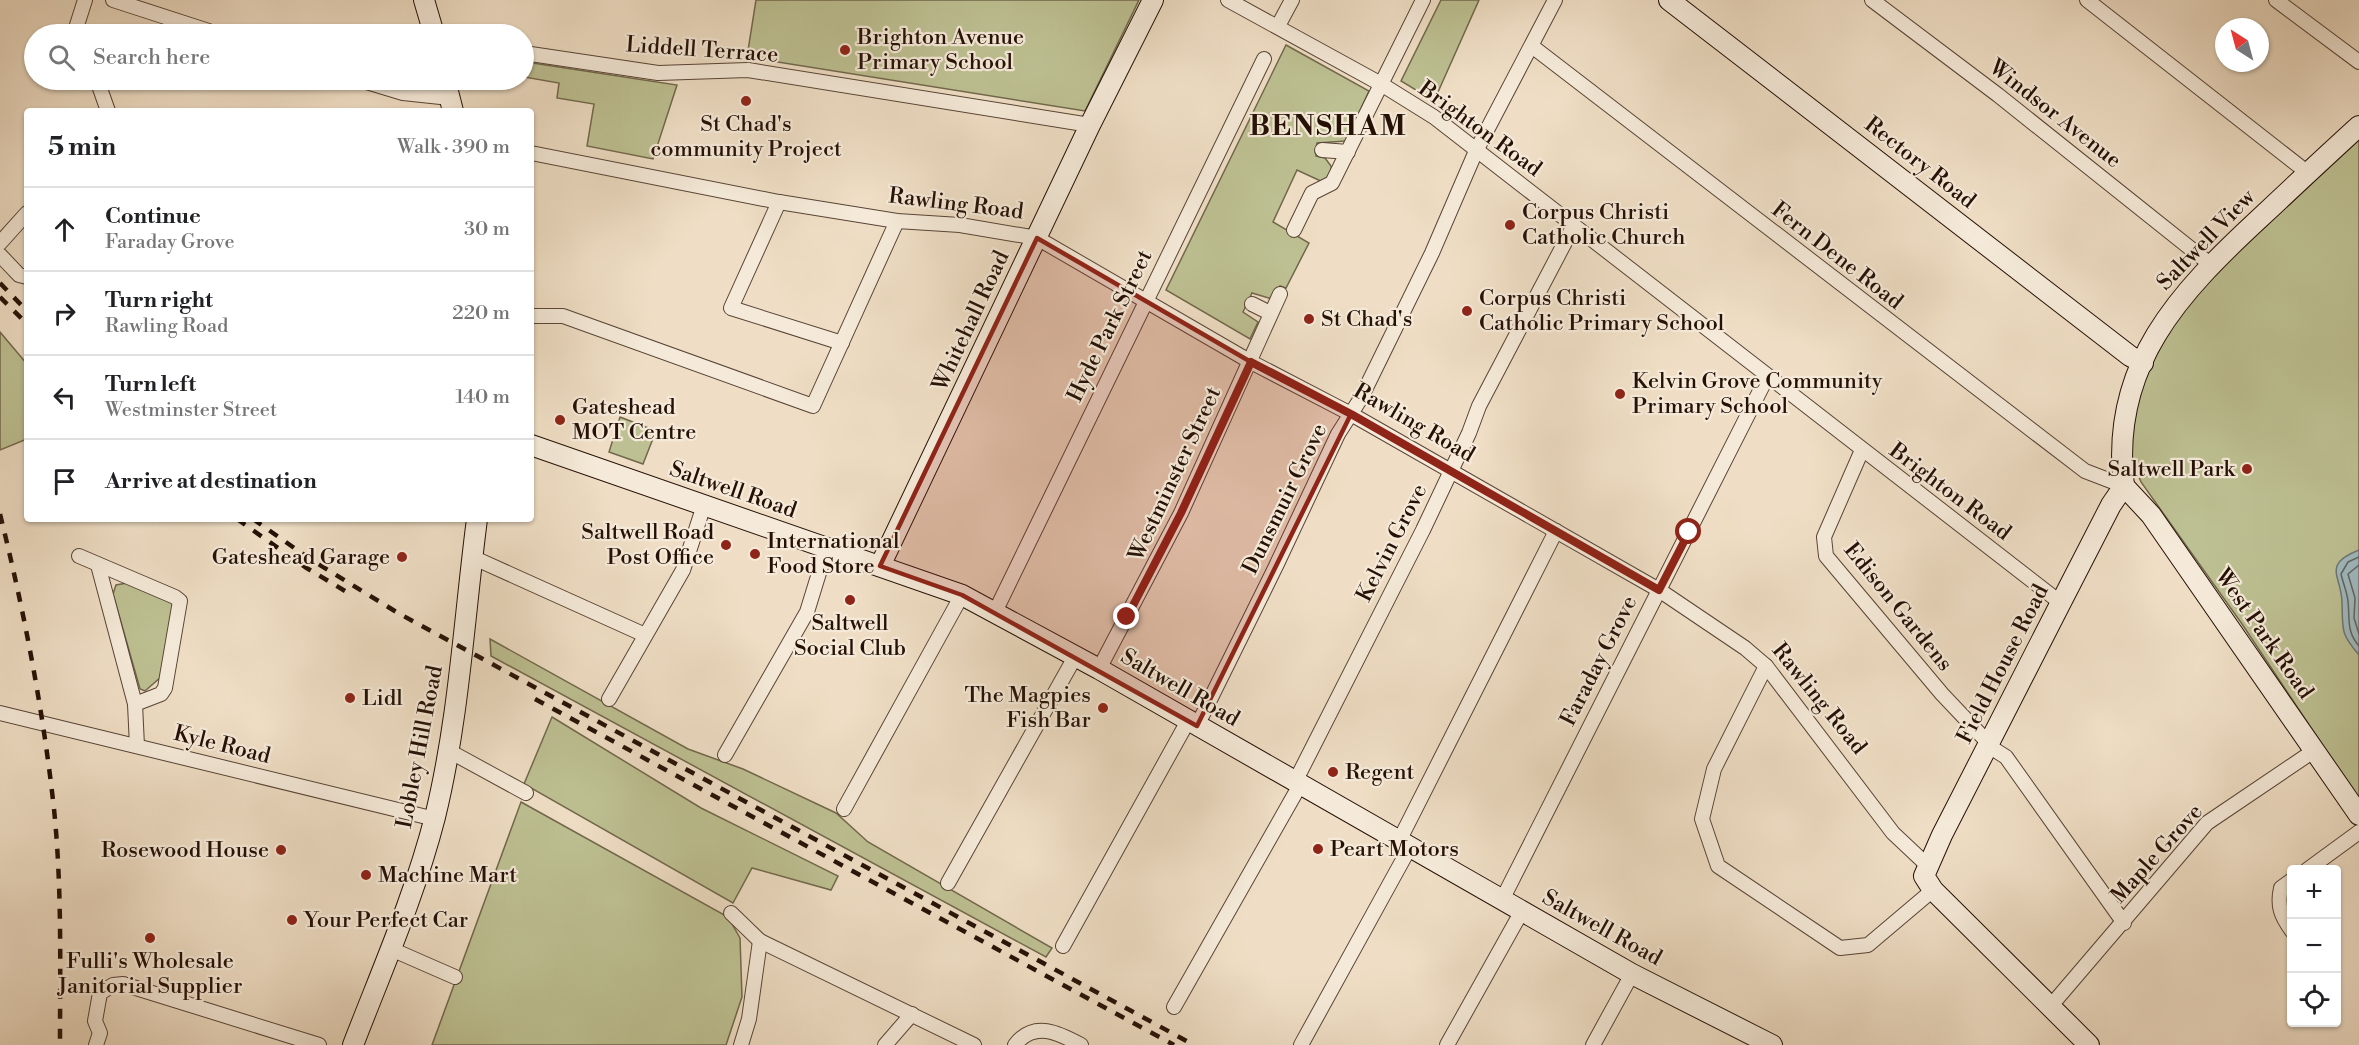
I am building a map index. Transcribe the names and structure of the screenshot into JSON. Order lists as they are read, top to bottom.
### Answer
{
  "streets": {
    "street": [
      "Liddell Terrace",
      "Windsor Avenue",
      "Brighton Road",
      "Rectory Road",
      "Rawling Road",
      "Saltwell View",
      "Fern Dene Road",
      "Whitehall Road",
      "Hyde Park Street",
      "Westminster Street",
      "Saltwell Road",
      "Dunsmuir Grove",
      "Kelvin Grove",
      "Edison Gardens",
      "West Park Road",
      "Faraday Grove",
      "Field House Road",
      "Kyle Road",
      "Lobley Hill Road",
      "Maple Grove"
    ]
  },
  "crossings": [
    ["Liddell Terrace", "Whitehall Road"],
    ["Windsor Avenue", "Saltwell View"],
    ["Brighton Road", "Dunsmuir Grove"],
    ["Brighton Road", "Kelvin Grove"],
    ["Brighton Road", "Edison Gardens"],
    ["Brighton Road", "Faraday Grove"],
    ["Brighton Road", "Field House Road"],
    ["Rectory Road", "Saltwell View"],
    ["Rawling Road", "Whitehall Road"],
    ["Rawling Road", "Hyde Park Street"],
    ["Rawling Road", "Westminster Street"],
    ["Rawling Road", "Dunsmuir Grove"],
    ["Rawling Road", "Kelvin Grove"],
    ["Rawling Road", "Faraday Grove"],
    ["Rawling Road", "Field House Road"],
    ["Saltwell View", "Fern Dene Road"],
    ["Saltwell View", "West Park Road"],
    ["Saltwell View", "Field House Road"],
    ["Fern Dene Road", "Dunsmuir Grove"],
    ["Fern Dene Road", "West Park Road"],
    ["Fern Dene Road", "Field House Road"],
    ["Whitehall Road", "Saltwell Road"],
    ["Hyde Park Street", "Saltwell Road"],
    ["Westminster Street", "Saltwell Road"],
    ["Saltwell Road", "Dunsmuir Grove"],
    ["Saltwell Road", "Kelvin Grove"],
    ["Saltwell Road", "Faraday Grove"],
    ["Edison Gardens", "Field House Road"],
    ["Edison Gardens", "Maple Grove"],
    ["West Park Road", "Field House Road"],
    ["West Park Road", "Maple Grove"],
    ["Kyle Road", "Lobley Hill Road"]
  ],
  "districts": ["BENSHAM"],
  "places": [
    "Brighton Avenue Primary School",
    "St Chad's community Project",
    "Corpus Christi Catholic Church",
    "Corpus Christi Catholic Primary School",
    "St Chad's",
    "Kelvin Grove Community Primary School",
    "Gateshead MOT Centre",
    "Saltwell Park",
    "Saltwell Road Post Office",
    "International Food Store",
    "Gateshead Garage",
    "Saltwell Social Club",
    "Lidl",
    "The Magpies Fish Bar",
    "Regent",
    "Peart Motors",
    "Rosewood House",
    "Machine Mart",
    "Your Perfect Car",
    "Fulli's Wholesale Janitorial Supplier"
  ],
  "north": "top left",
  "page": {
    "search": "Search here",
    "heading": ["5 min", "Walk · 390 m"],
    "list": [
      ["Continue", "Faraday Grove", "30 m"],
      ["Turn right", "Rawling Road", "220 m"],
      ["Turn left", "Westminster Street", "140 m"],
      "Arrive at destination"
    ],
    "map_buttons": ["+", "−"]
  }
}
